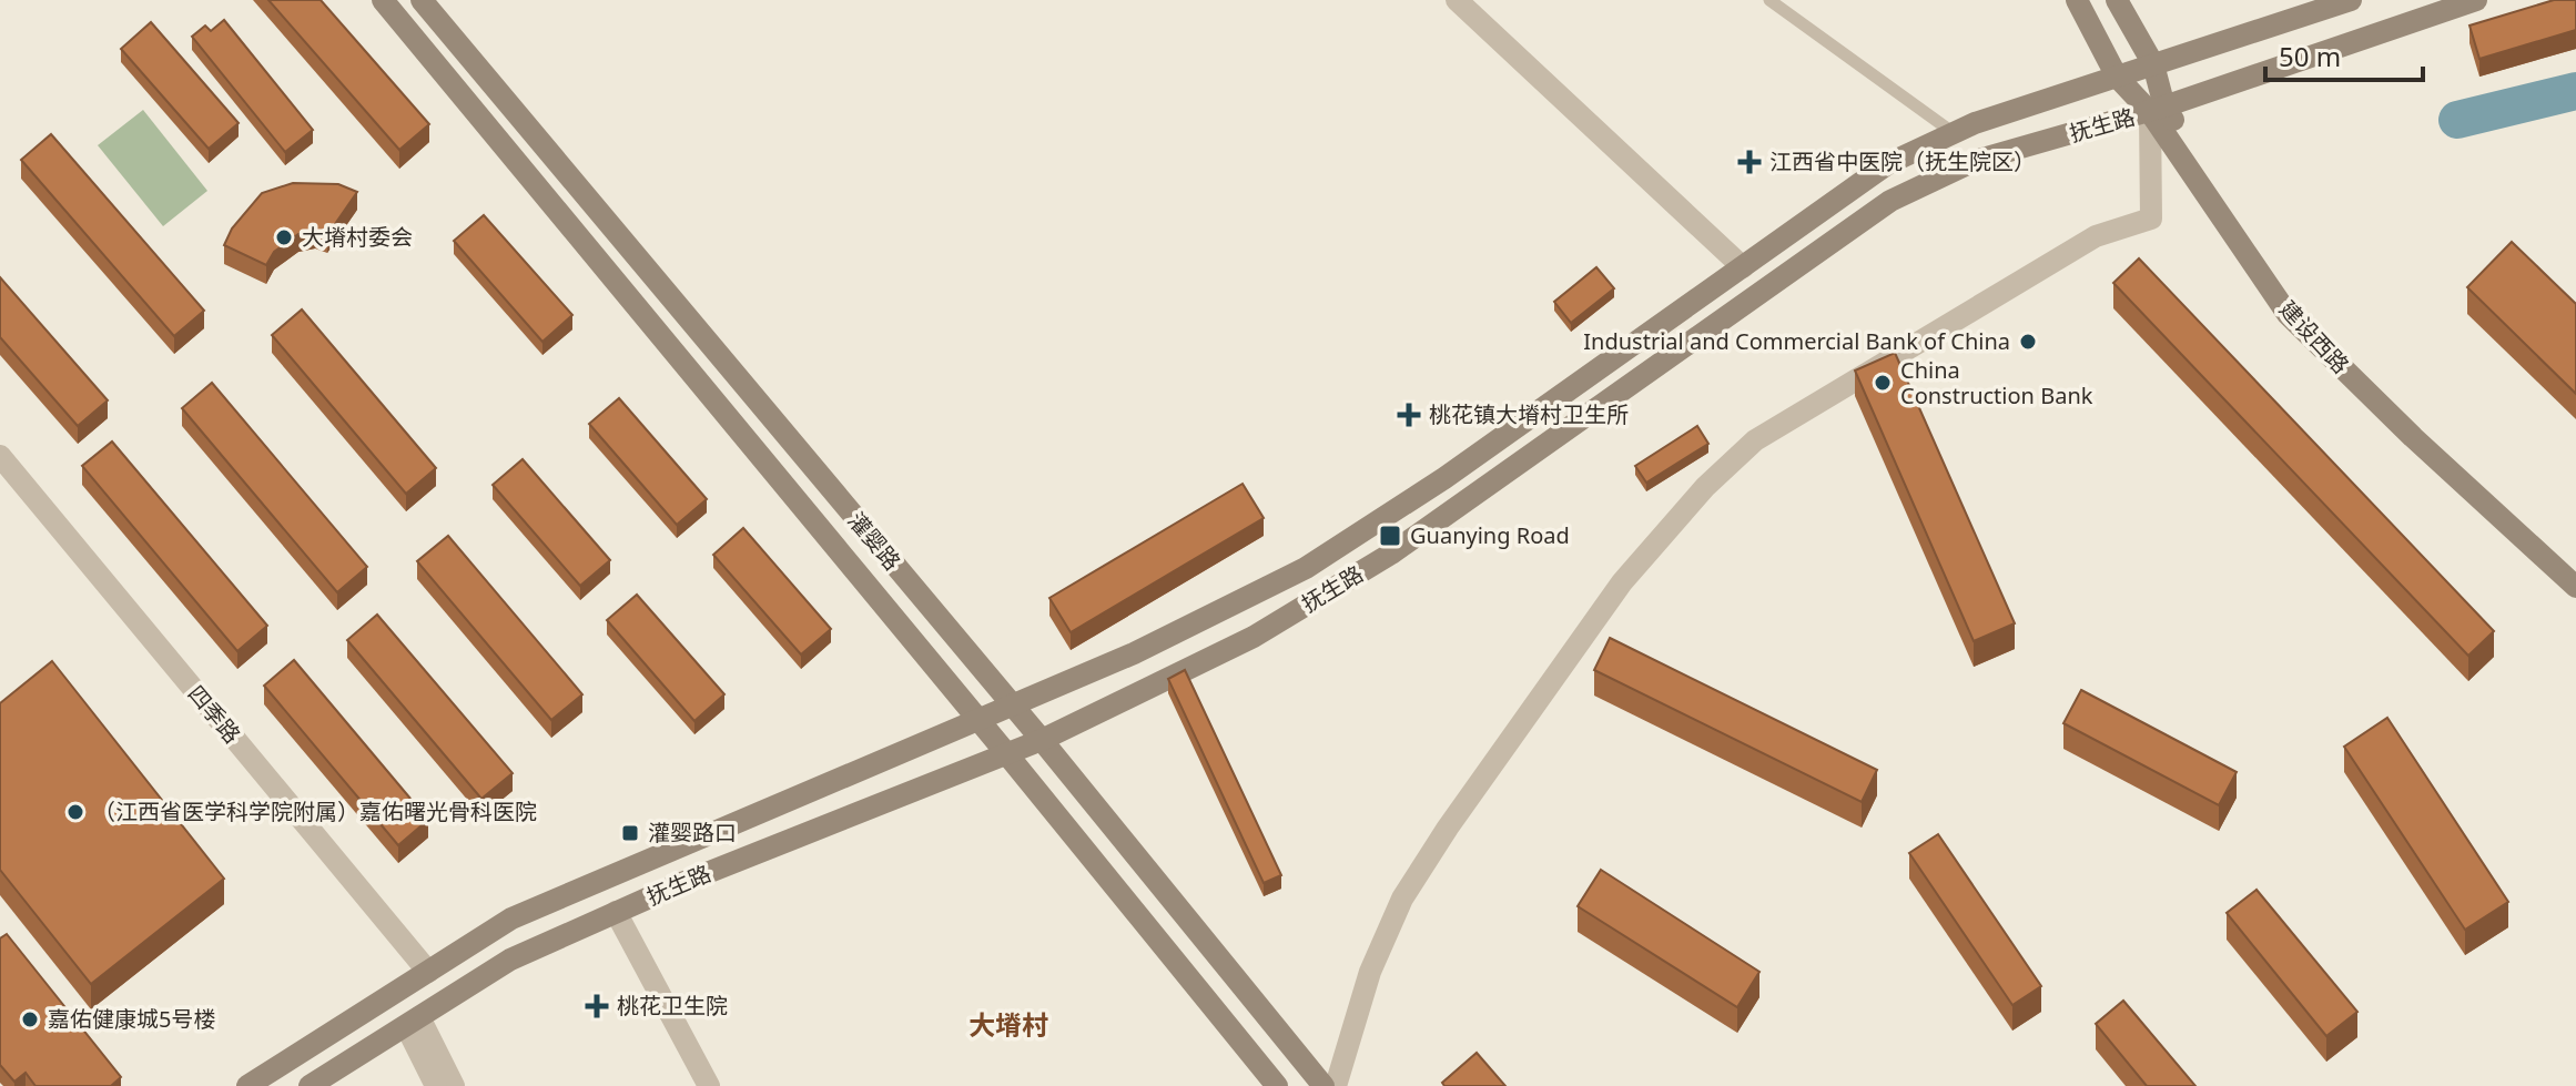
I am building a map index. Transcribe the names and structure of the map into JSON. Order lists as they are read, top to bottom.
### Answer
{
  "streets": {
    "main road": ["抚生路", "建设西路", "灌婴路"],
    "street": ["四季路"]
  },
  "crossings": [
    ["抚生路", "建设西路"],
    ["抚生路", "灌婴路"],
    ["抚生路", "四季路"]
  ],
  "districts": ["大塉村"],
  "places": {
    "health": ["江西省中医院（抚生院区）", "桃花镇大塉村卫生所", "桃花卫生院"],
    "other": [
      "大塉村委会",
      "Industrial and Commercial Bank of China",
      "China Construction Bank",
      "（江西省医学科学院附属）嘉佑曙光骨科医院",
      "嘉佑健康城5号楼"
    ],
    "transit": ["Guanying Road", "灌婴路口"]
  },
  "scale_bar": "50 m"
}
